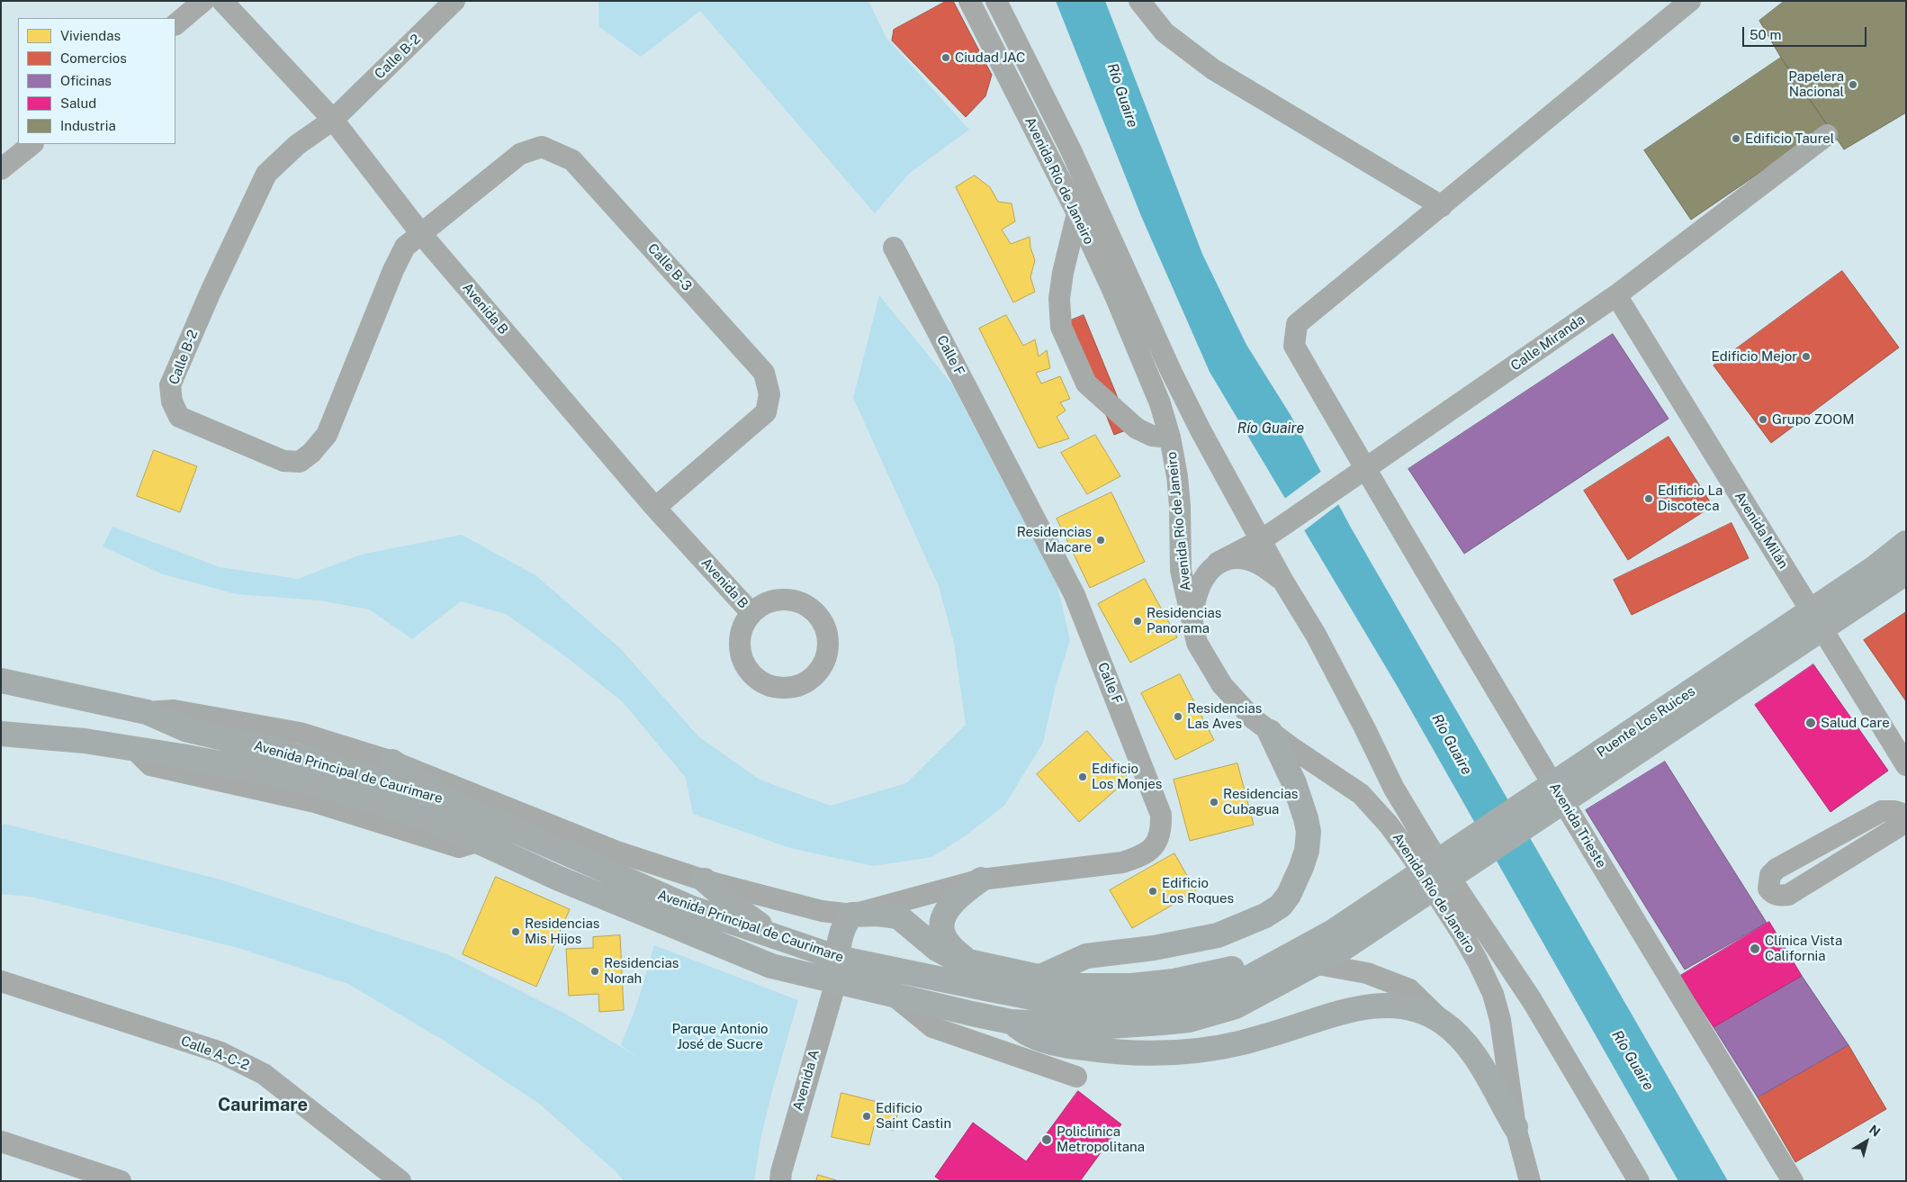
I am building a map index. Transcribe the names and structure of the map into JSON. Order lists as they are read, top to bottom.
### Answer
{
  "streets": {
    "main road": ["Puente Los Ruices", "Avenida Principal de Caurimare"],
    "street": [
      "Calle B-2",
      "Avenida Río de Janeiro",
      "Calle B-3",
      "Avenida B",
      "Calle Miranda",
      "Calle F",
      "Avenida Milán",
      "Avenida Trieste",
      "Calle A-C-2",
      "Avenida A"
    ]
  },
  "crossings": [
    ["Calle B-2", "Calle B-3"],
    ["Calle B-2", "Avenida B"],
    ["Avenida Río de Janeiro", "Calle Miranda"],
    ["Calle B-3", "Avenida B"],
    ["Calle Miranda", "Avenida Milán"],
    ["Calle Miranda", "Avenida Trieste"],
    ["Calle F", "Avenida Principal de Caurimare"],
    ["Puente Los Ruices", "Avenida Principal de Caurimare"],
    ["Avenida Principal de Caurimare", "Avenida A"]
  ],
  "districts": ["Caurimare"],
  "water": ["Río Guaire"],
  "parks": ["Parque Antonio José de Sucre"],
  "places": [
    "Ciudad JAC",
    "Papelera Nacional",
    "Edificio Taurel",
    "Edificio Mejor",
    "Grupo ZOOM",
    "Edificio La Discoteca",
    "Residencias Macare",
    "Residencias Panorama",
    "Residencias Las Aves",
    "Salud Care",
    "Edificio Los Monjes",
    "Residencias Cubagua",
    "Edificio Los Roques",
    "Residencias Mis Hijos",
    "Clínica Vista California",
    "Residencias Norah",
    "Edificio Saint Castin",
    "Policlínica Metropolitana"
  ],
  "legend": [
    "Viviendas",
    "Comercios",
    "Oficinas",
    "Salud",
    "Industria"
  ],
  "scale_bar": "50 m",
  "north": "top right"
}
